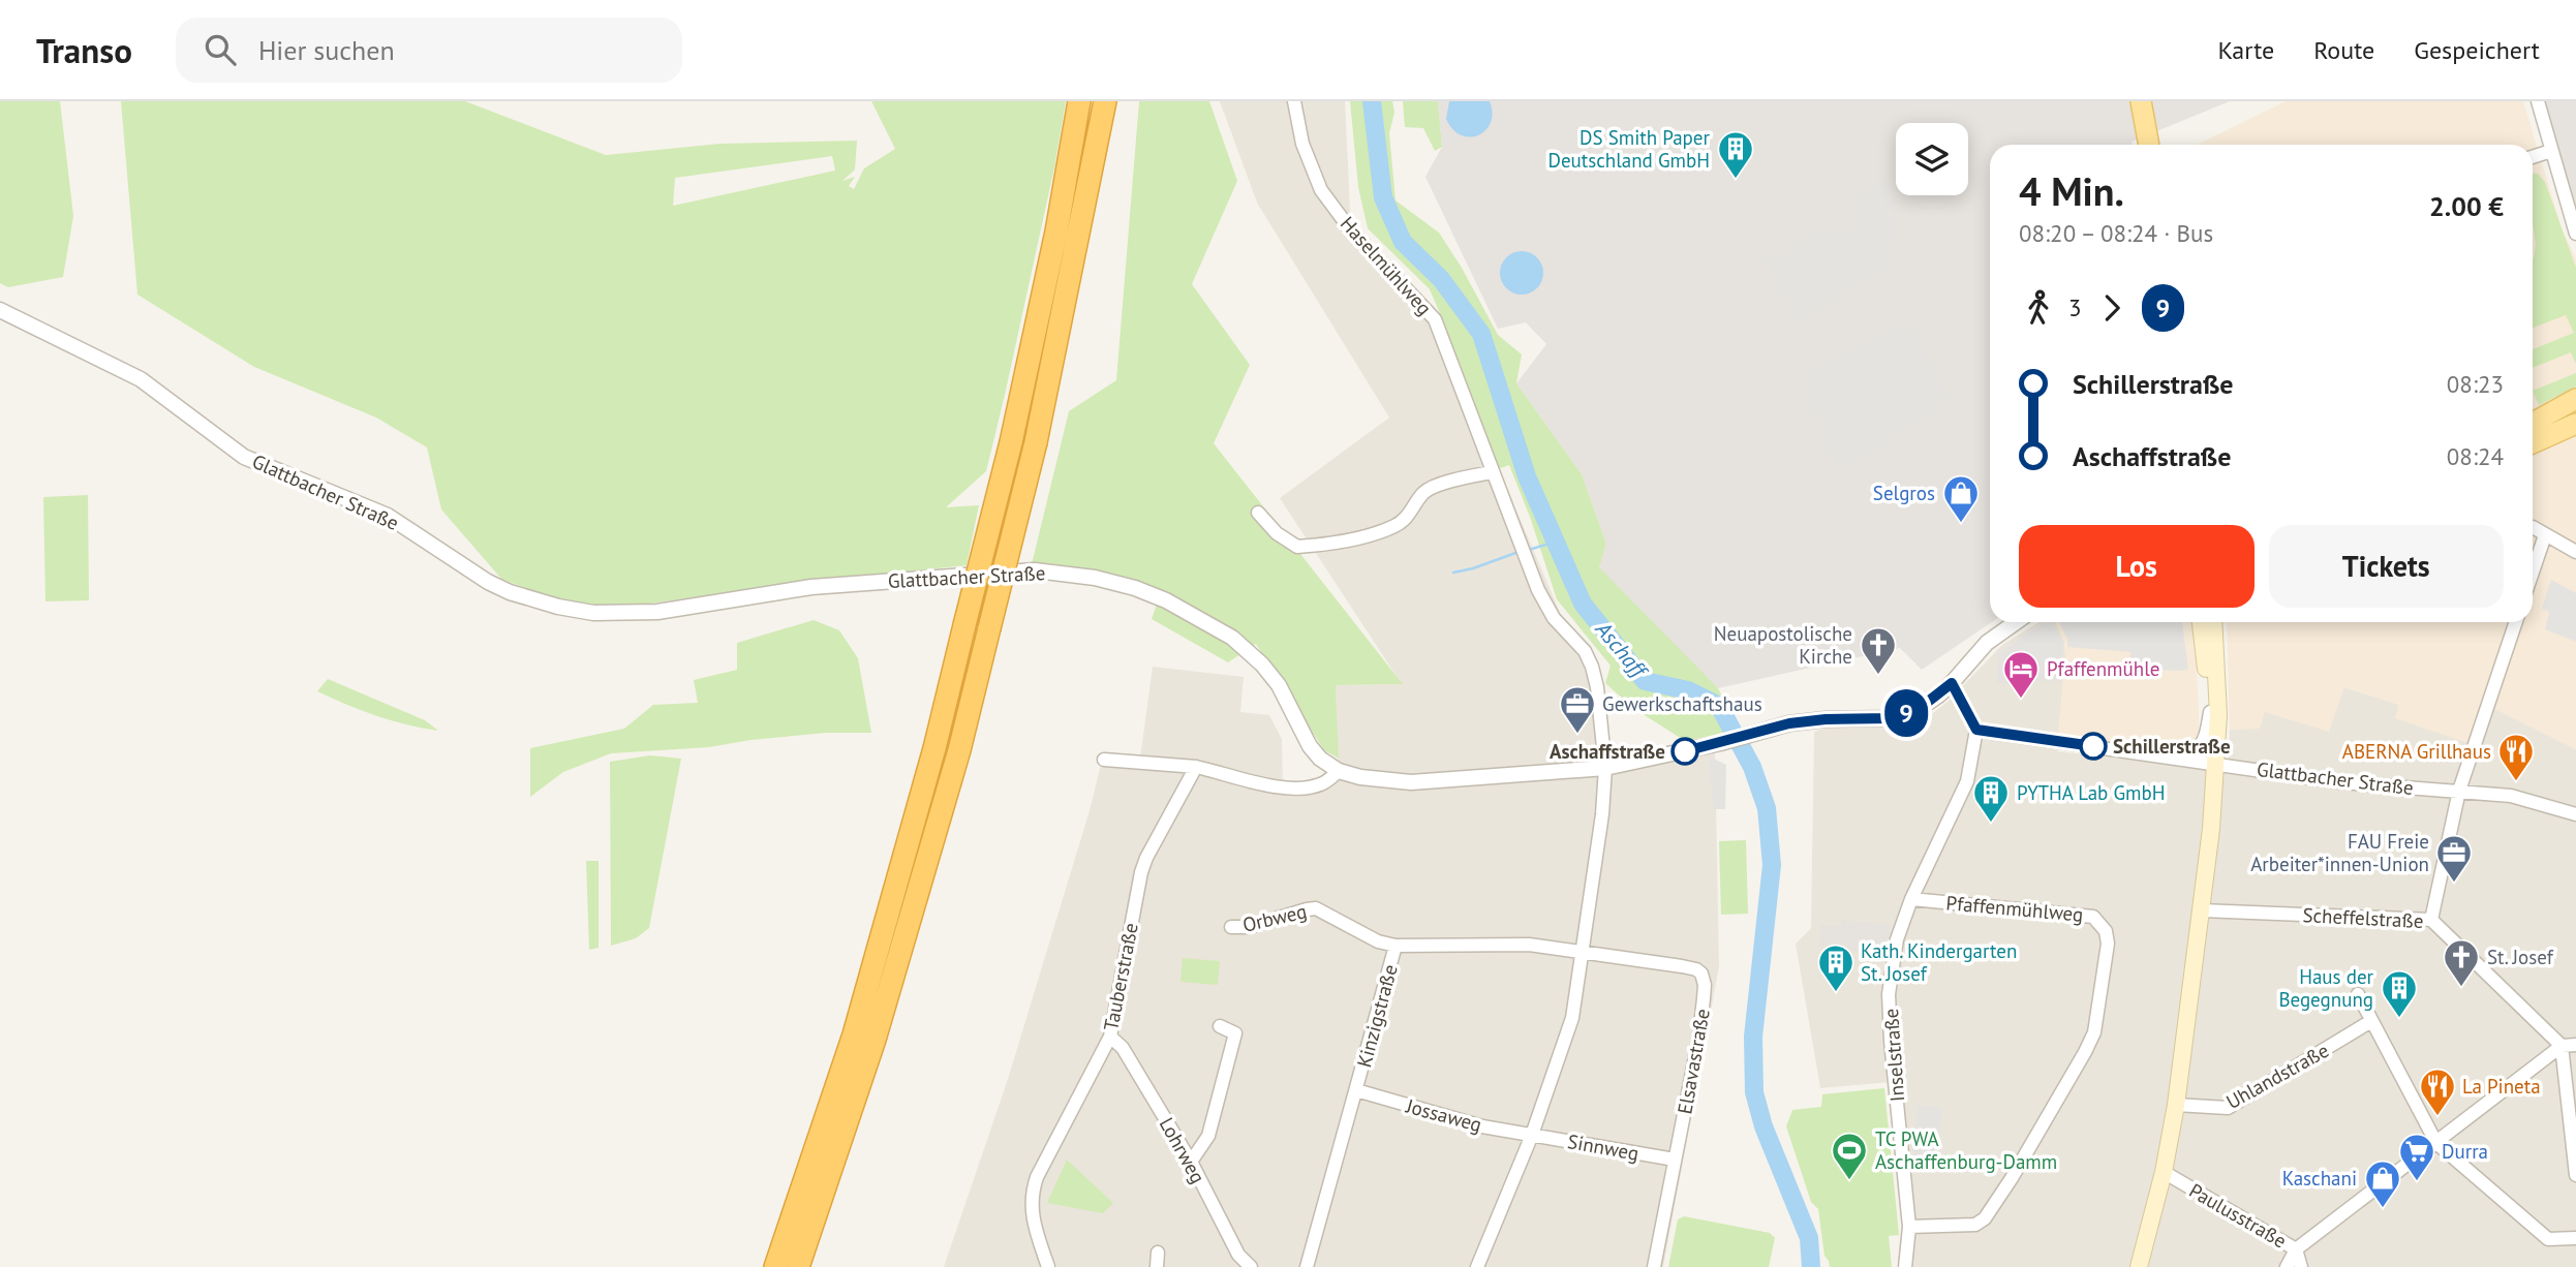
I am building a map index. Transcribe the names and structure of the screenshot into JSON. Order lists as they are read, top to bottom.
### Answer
{
  "streets": {
    "street": [
      "Haselmühlweg",
      "Glattbacher Straße",
      "Pfaffenmühlweg",
      "Orbweg",
      "Scheffelstraße",
      "Tauberstraße",
      "Kinzigstraße",
      "Inselstraße",
      "Elsavastraße",
      "Uhlandstraße",
      "Jossaweg",
      "Sinnweg",
      "Lohrweg",
      "Paulusstraße"
    ]
  },
  "crossings": [
    ["Haselmühlweg", "Glattbacher Straße"],
    ["Glattbacher Straße", "Inselstraße"],
    ["Pfaffenmühlweg", "Inselstraße"],
    ["Orbweg", "Kinzigstraße"],
    ["Tauberstraße", "Lohrweg"],
    ["Kinzigstraße", "Elsavastraße"],
    ["Kinzigstraße", "Jossaweg"],
    ["Elsavastraße", "Sinnweg"],
    ["Jossaweg", "Sinnweg"]
  ],
  "water": ["Aschaff"],
  "places": {
    "building": [
      "DS Smith Paper Deutschland GmbH",
      "PYTHA Lab GmbH",
      "Kath. Kindergarten St. Josef",
      "Haus der Begegnung"
    ],
    "shop": ["Selgros", "Kaschani"],
    "church": ["Neuapostolische Kirche", "St. Josef"],
    "hotel": ["Pfaffenmühle"],
    "office": ["Gewerkschaftshaus", "FAU Freie Arbeiter*innen-Union"],
    "other": ["Schillerstraße", "Aschaffstraße"],
    "restaurant": ["ABERNA Grillhaus", "La Pineta"],
    "sports": ["TC PWA Aschaffenburg-Damm"],
    "supermarket": ["Durra"]
  },
  "lines": ["bus line 9"],
  "page": {
    "header": "Transo",
    "search": "Hier suchen",
    "nav": ["Karte", "Route", "Gespeichert"],
    "on_map": "9",
    "heading": ["4 Min.", "08:20 – 08:24 · Bus", "2.00 €"],
    "legs": ["3", "9"],
    "list": [
      {
        "name": "Schillerstraße",
        "value": "08:23"
      },
      {
        "name": "Aschaffstraße",
        "value": "08:24"
      }
    ],
    "buttons": ["Los", "Tickets"]
  }
}
